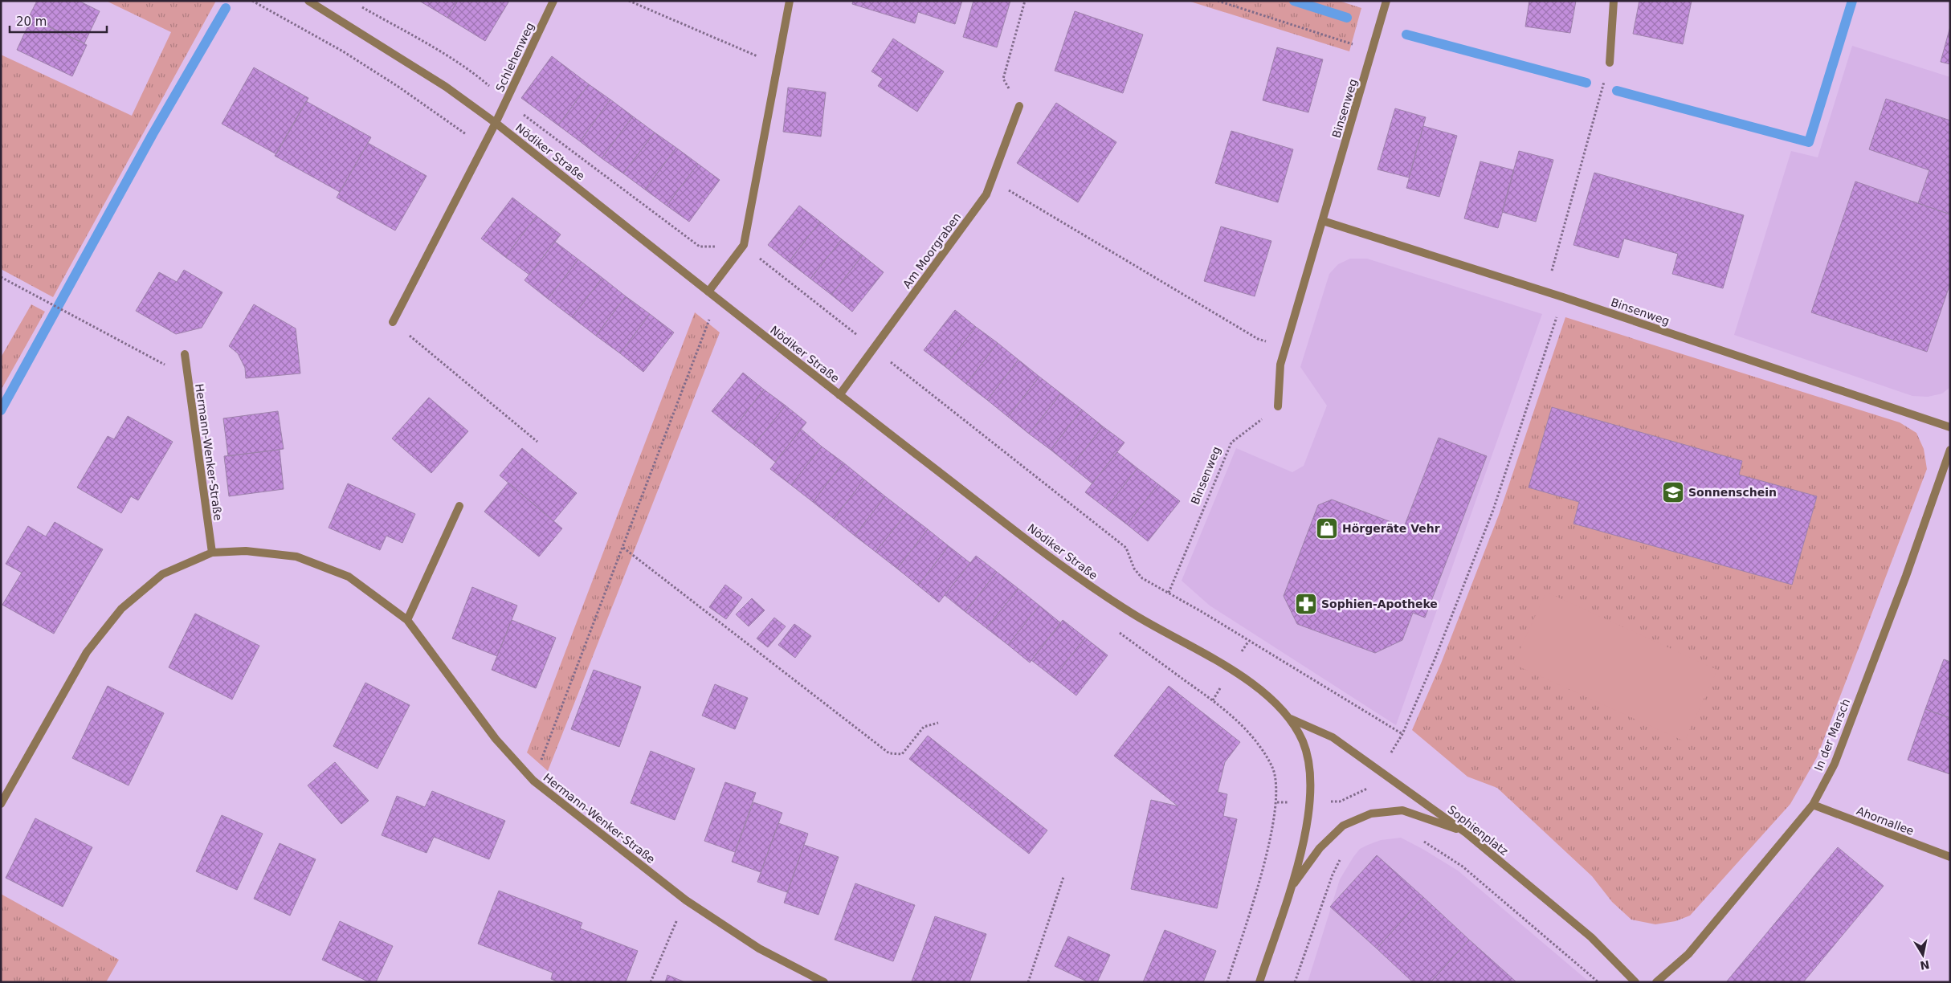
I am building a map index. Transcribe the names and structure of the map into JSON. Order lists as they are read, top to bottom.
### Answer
{
  "streets": {
    "street": [
      "Schlehenweg",
      "Binsenweg",
      "Nödiker Straße",
      "Am Moorgraben",
      "Hermann-Wenker-Straße",
      "In der Marsch",
      "Ahornallee",
      "Sophienplatz"
    ]
  },
  "crossings": [
    ["Schlehenweg", "Nödiker Straße"],
    ["Nödiker Straße", "Am Moorgraben"],
    ["Nödiker Straße", "Sophienplatz"],
    ["In der Marsch", "Ahornallee"]
  ],
  "places": {
    "school or university": ["Sonnenschein"],
    "shop": ["Hörgeräte Vehr"],
    "pharmacy": ["Sophien-Apotheke"]
  },
  "scale_bar": "20 m",
  "north": "bottom"
}
